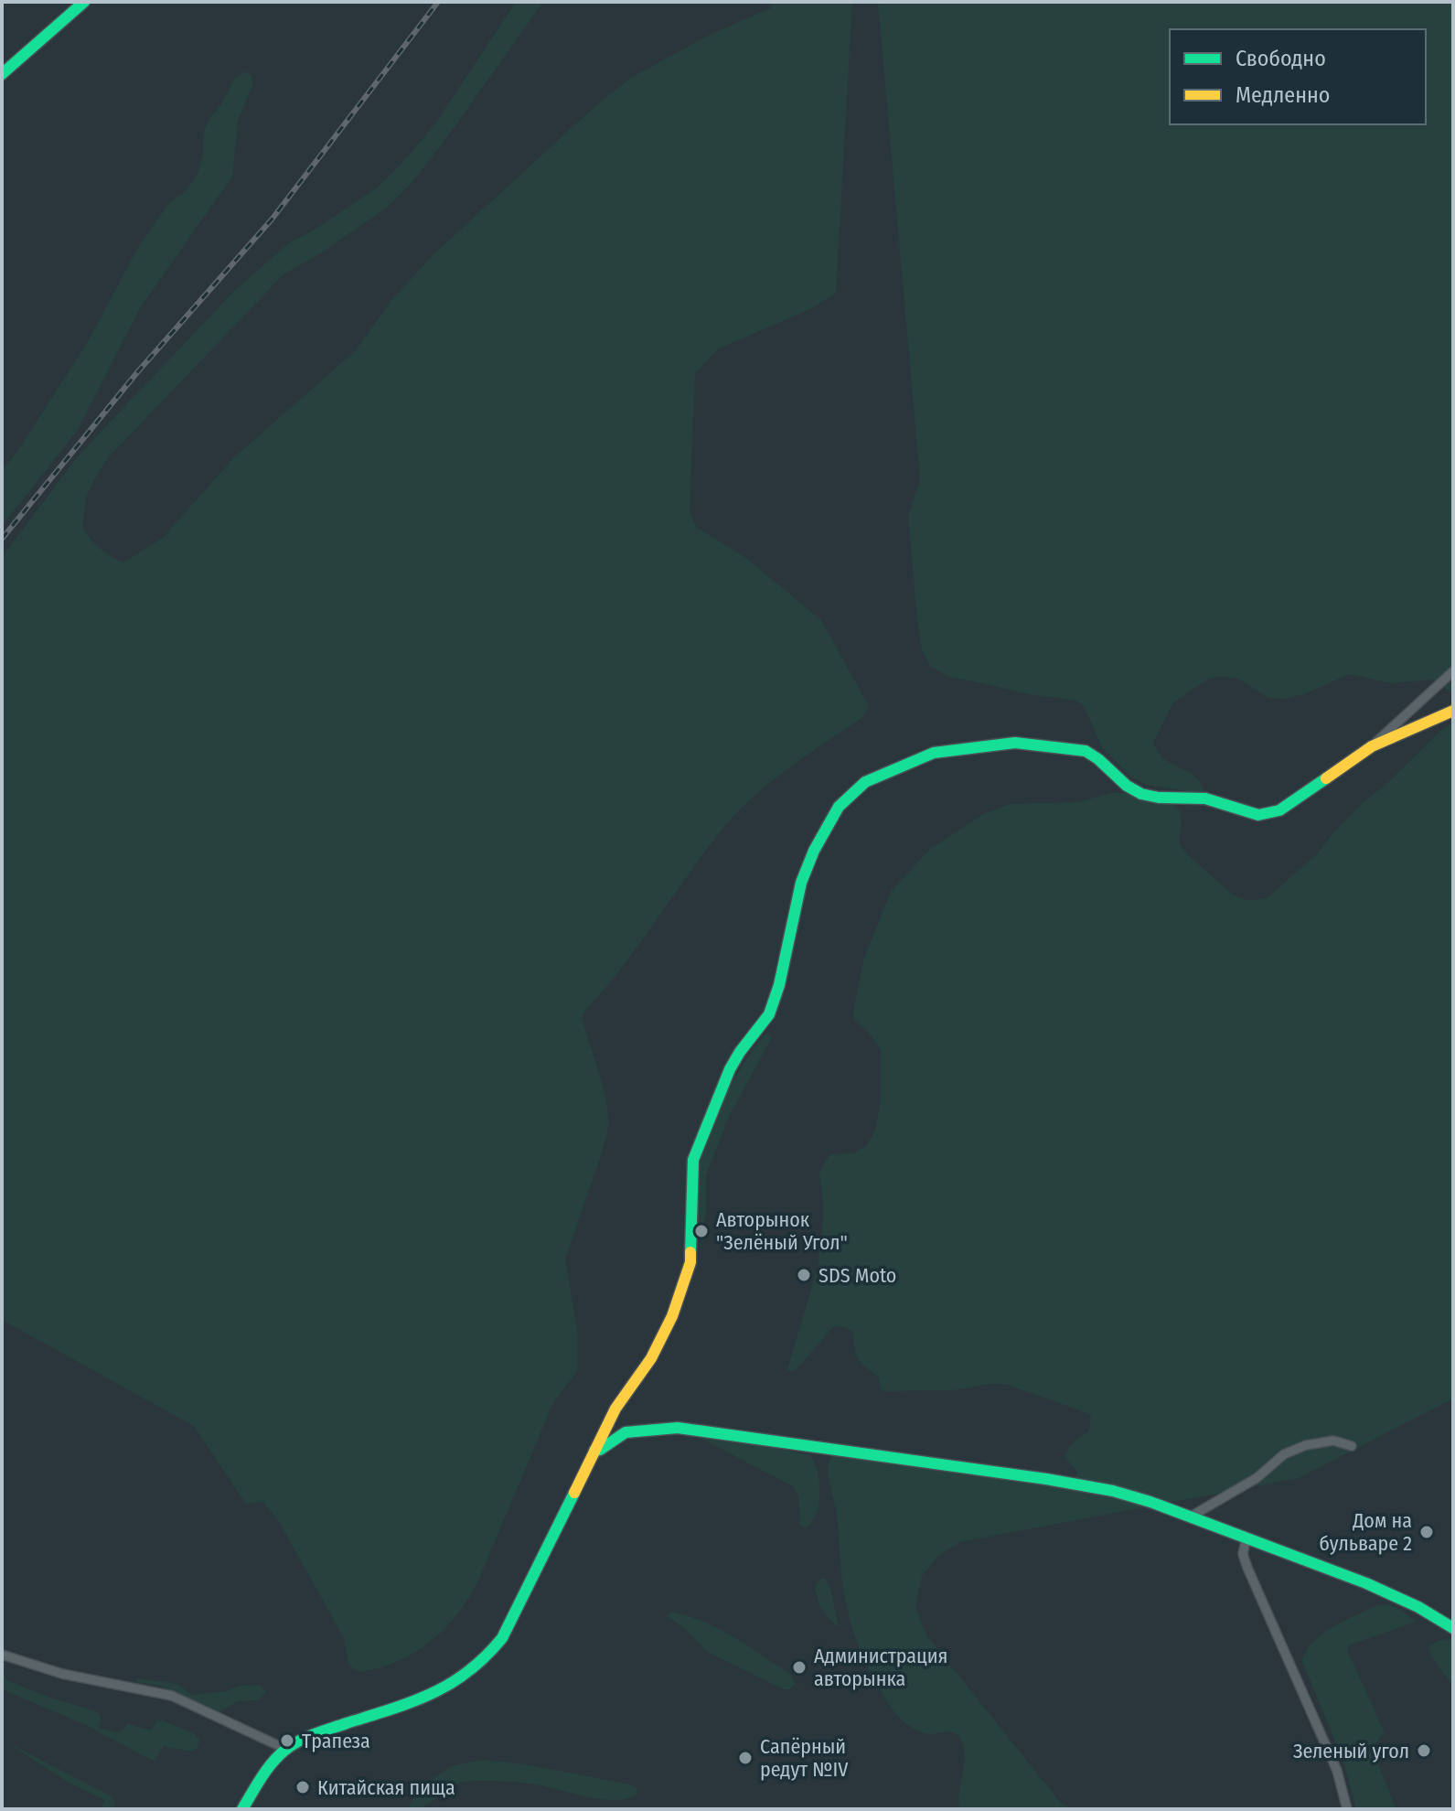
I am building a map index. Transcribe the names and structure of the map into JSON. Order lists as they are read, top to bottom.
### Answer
{
  "places": [
    "Авторынок \"Зелёный Угол\"",
    "SDS Moto",
    "Дом на бульваре 2",
    "Администрация авторынка",
    "Трапеза",
    "Зеленый угол",
    "Сапёрный редут №IV",
    "Китайская пища"
  ],
  "legend": ["Свободно", "Медленно"]
}
